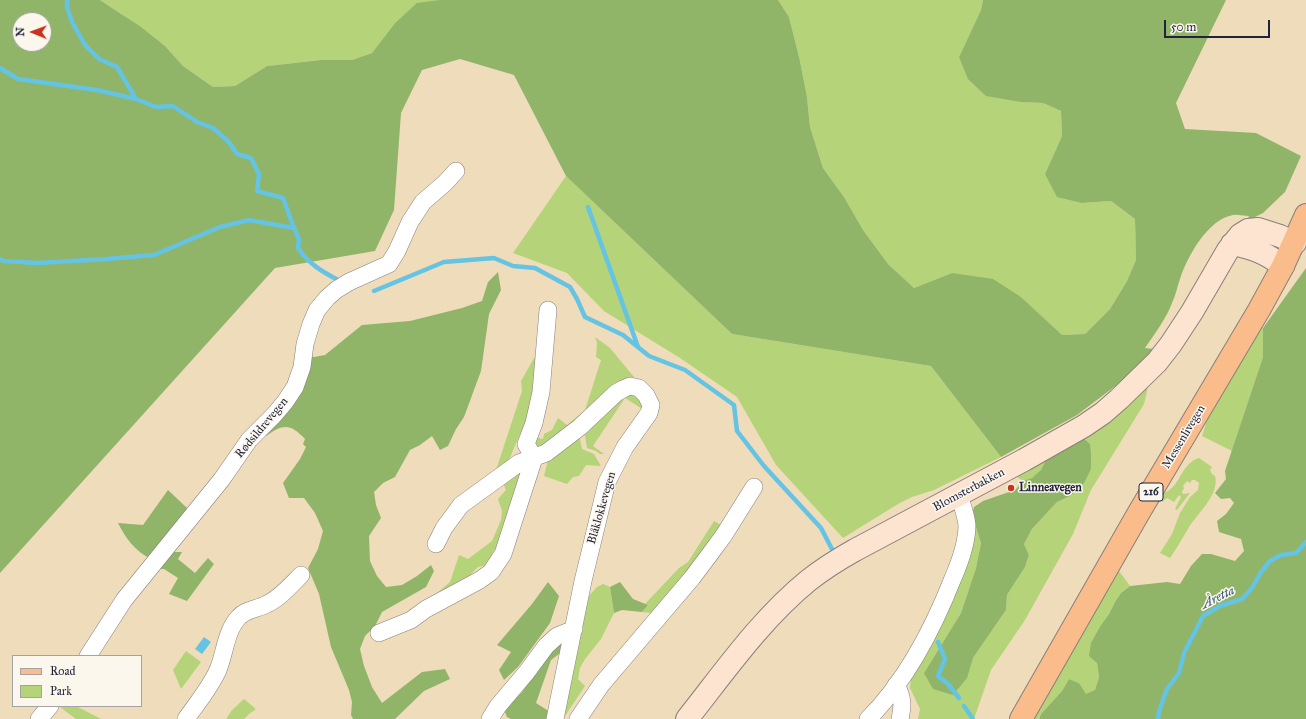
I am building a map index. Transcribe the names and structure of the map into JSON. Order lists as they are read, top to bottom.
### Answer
{
  "streets": {
    "main road": ["Messenlivegen", "216"],
    "street": ["Rødsildrevegen", "Blomsterbakken", "Blåklokkevegen"]
  },
  "crossings": [
    ["Messenlivegen", "Blomsterbakken"]
  ],
  "water": ["Åretta"],
  "places": ["Linneavegen"],
  "legend": ["Road", "Park"],
  "scale_bar": "50 m",
  "north": "left"
}
